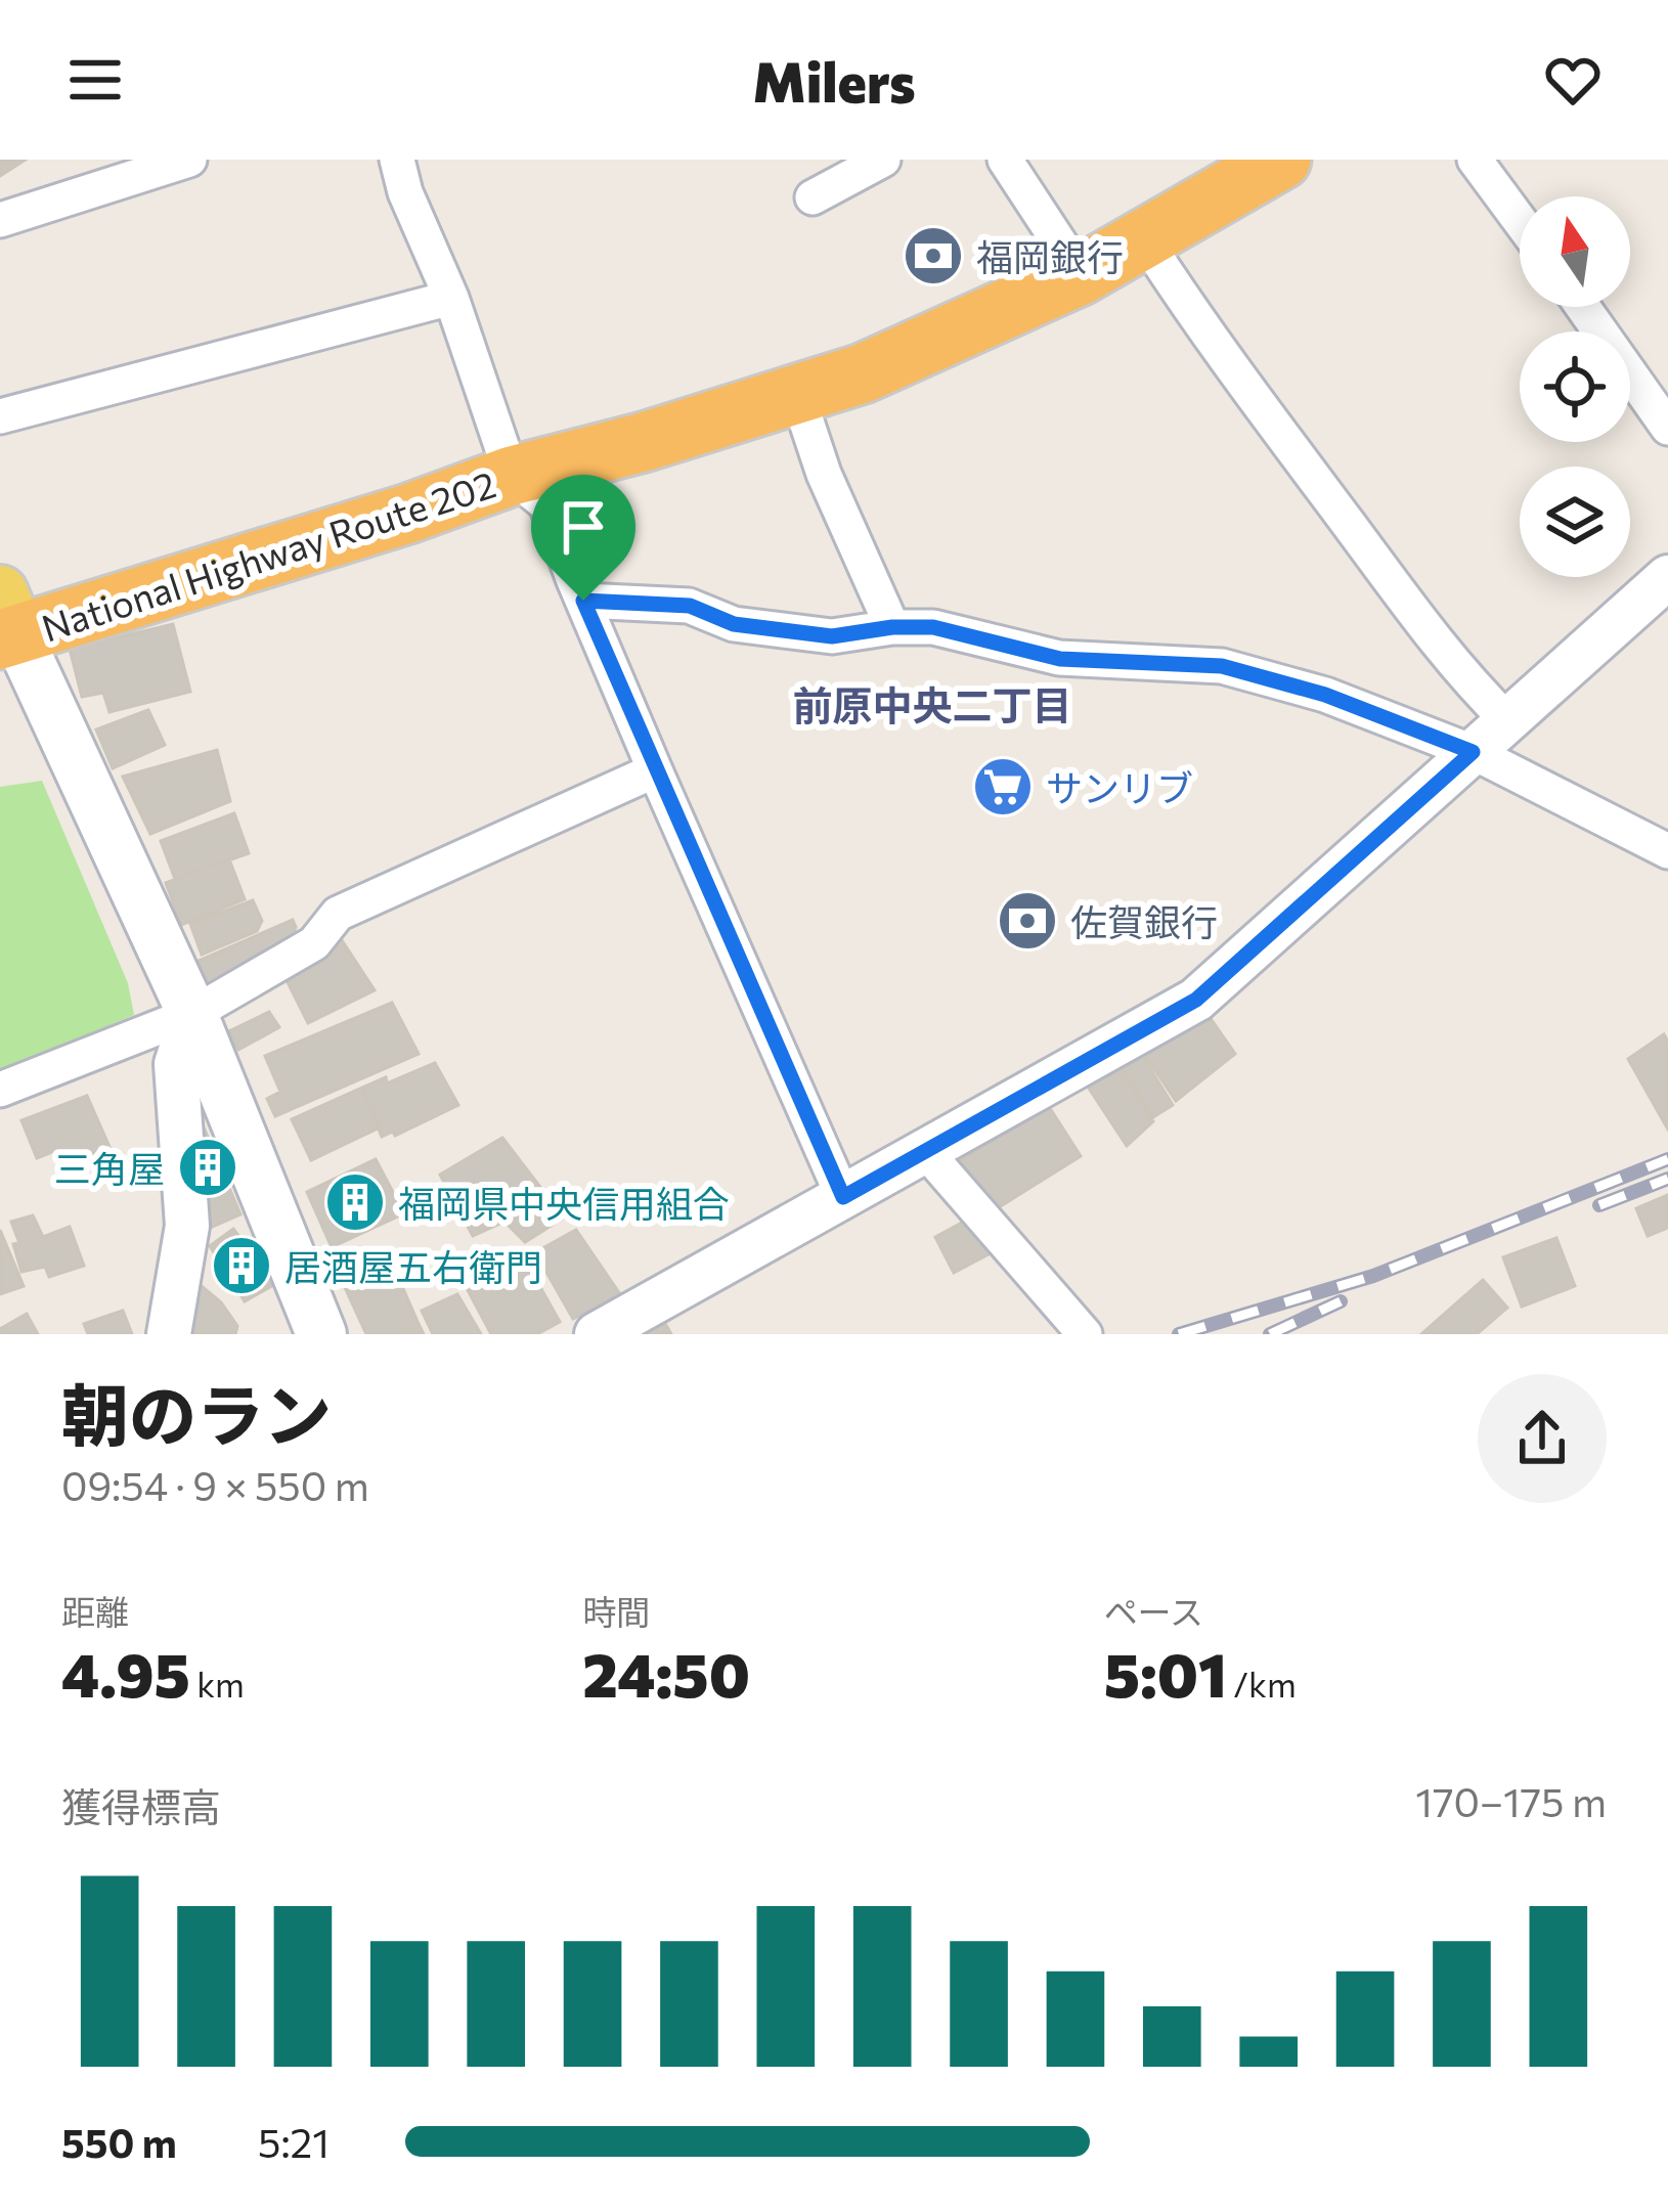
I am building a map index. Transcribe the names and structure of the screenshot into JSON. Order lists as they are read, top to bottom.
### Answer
{
  "streets": {
    "highway": ["National Highway Route 202"]
  },
  "districts": ["前原中央二丁目"],
  "places": {
    "bank": ["福岡銀行", "佐賀銀行"],
    "supermarket": ["サンリブ"],
    "building": ["三角屋", "福岡県中央信用組合", "居酒屋五右衛門"]
  },
  "north": "top",
  "page": {
    "header": "Milers",
    "heading": ["朝のラン", "09:54 · 9 × 550 m"],
    "stats": [
      ["距離", "4.95 km"],
      ["時間", "24:50"],
      ["ペース", "5:01 /km"]
    ],
    "chart": ["獲得標高", "170–175 m"],
    "list": [
      {
        "name": "550 m",
        "note": "5:21"
      }
    ]
  }
}
